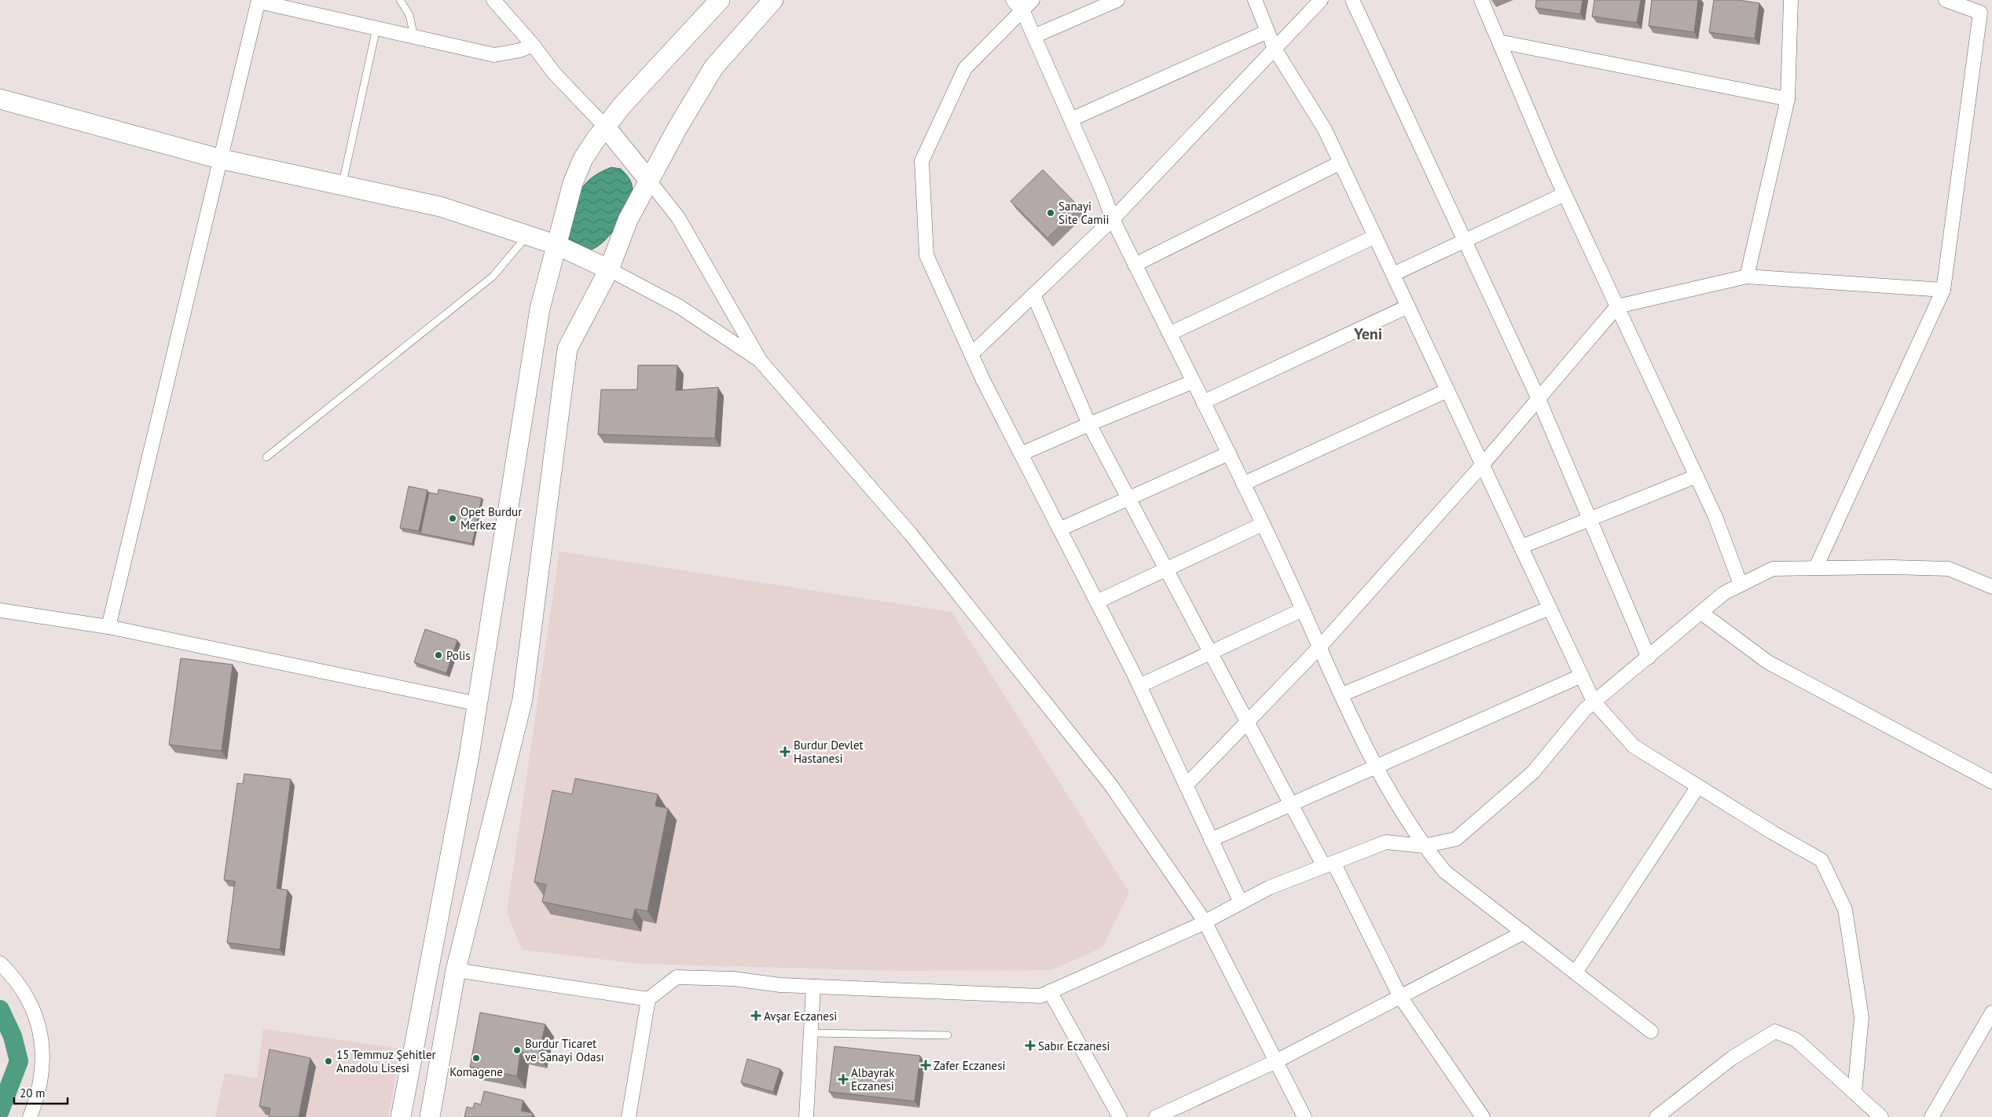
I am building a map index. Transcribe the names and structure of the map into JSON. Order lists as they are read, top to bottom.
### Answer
{
  "districts": ["Yeni"],
  "places": {
    "other": [
      "Sanayi Site Camii",
      "Opet Burdur Merkez",
      "Polis",
      "Burdur Ticaret ve Sanayi Odası",
      "Komagene",
      "15 Temmuz Şehitler Anadolu Lisesi"
    ],
    "health": [
      "Burdur Devlet Hastanesi",
      "Avşar Eczanesi",
      "Sabır Eczanesi",
      "Zafer Eczanesi",
      "Albayrak Eczanesi"
    ]
  },
  "scale_bar": "20 m"
}
